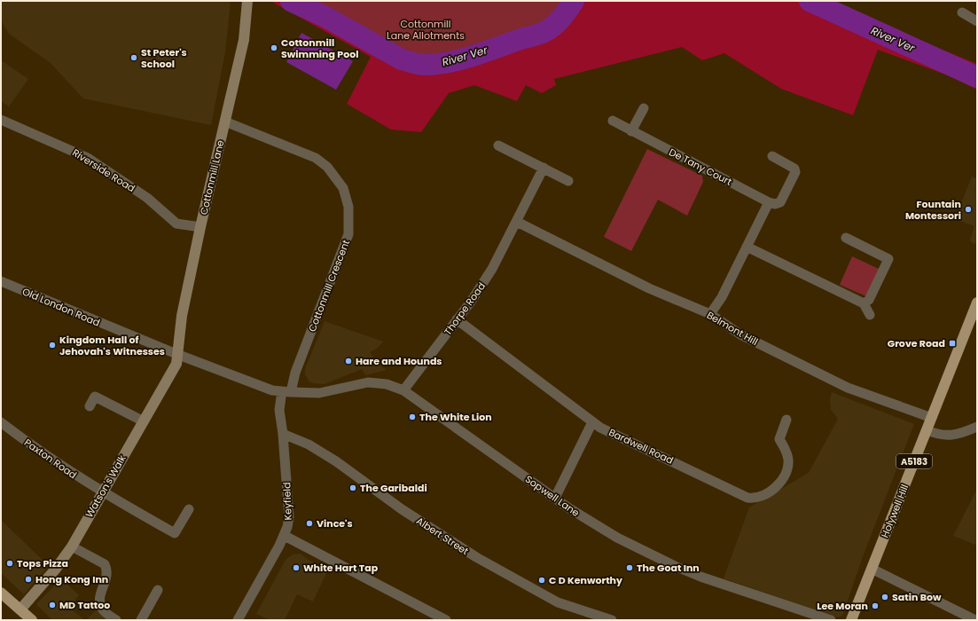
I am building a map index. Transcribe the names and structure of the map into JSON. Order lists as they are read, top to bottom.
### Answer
{
  "streets": {
    "main road": ["A5183", "Holywell Hill"],
    "street": [
      "De Tany Court",
      "Riverside Road",
      "Cottonmill Lane",
      "Cottonmill Crescent",
      "Old London Road",
      "Thorpe Road",
      "Belmont Hill",
      "Bardwell Road",
      "Paxton Road",
      "Watson's Walk",
      "Sopwell Lane",
      "Keyfield",
      "Albert Street"
    ]
  },
  "crossings": [
    ["Riverside Road", "Cottonmill Lane"],
    ["Cottonmill Lane", "Cottonmill Crescent"],
    ["Cottonmill Lane", "Old London Road"],
    ["Cottonmill Lane", "Watson's Walk"],
    ["Cottonmill Crescent", "Old London Road"],
    ["Cottonmill Crescent", "Sopwell Lane"],
    ["Cottonmill Crescent", "Keyfield"],
    ["Old London Road", "Watson's Walk"],
    ["Old London Road", "Sopwell Lane"],
    ["Old London Road", "Keyfield"],
    ["Thorpe Road", "Belmont Hill"],
    ["Thorpe Road", "Bardwell Road"],
    ["Thorpe Road", "Sopwell Lane"],
    ["Belmont Hill", "Holywell Hill"],
    ["Paxton Road", "Watson's Walk"],
    ["Sopwell Lane", "Keyfield"],
    ["Keyfield", "Albert Street"]
  ],
  "water": ["River Ver"],
  "parks": ["Cottonmill Lane Allotments"],
  "places": {
    "other": [
      "Cottonmill Swimming Pool",
      "St Peter's School",
      "Fountain Montessori",
      "Kingdom Hall of Jehovah's Witnesses",
      "Hare and Hounds",
      "The White Lion",
      "The Garibaldi",
      "Vince's",
      "Tops Pizza",
      "White Hart Tap",
      "The Goat Inn",
      "Hong Kong Inn",
      "C D Kenworthy",
      "Satin Bow",
      "MD Tattoo",
      "Lee Moran"
    ],
    "transit": ["Grove Road"]
  }
}
